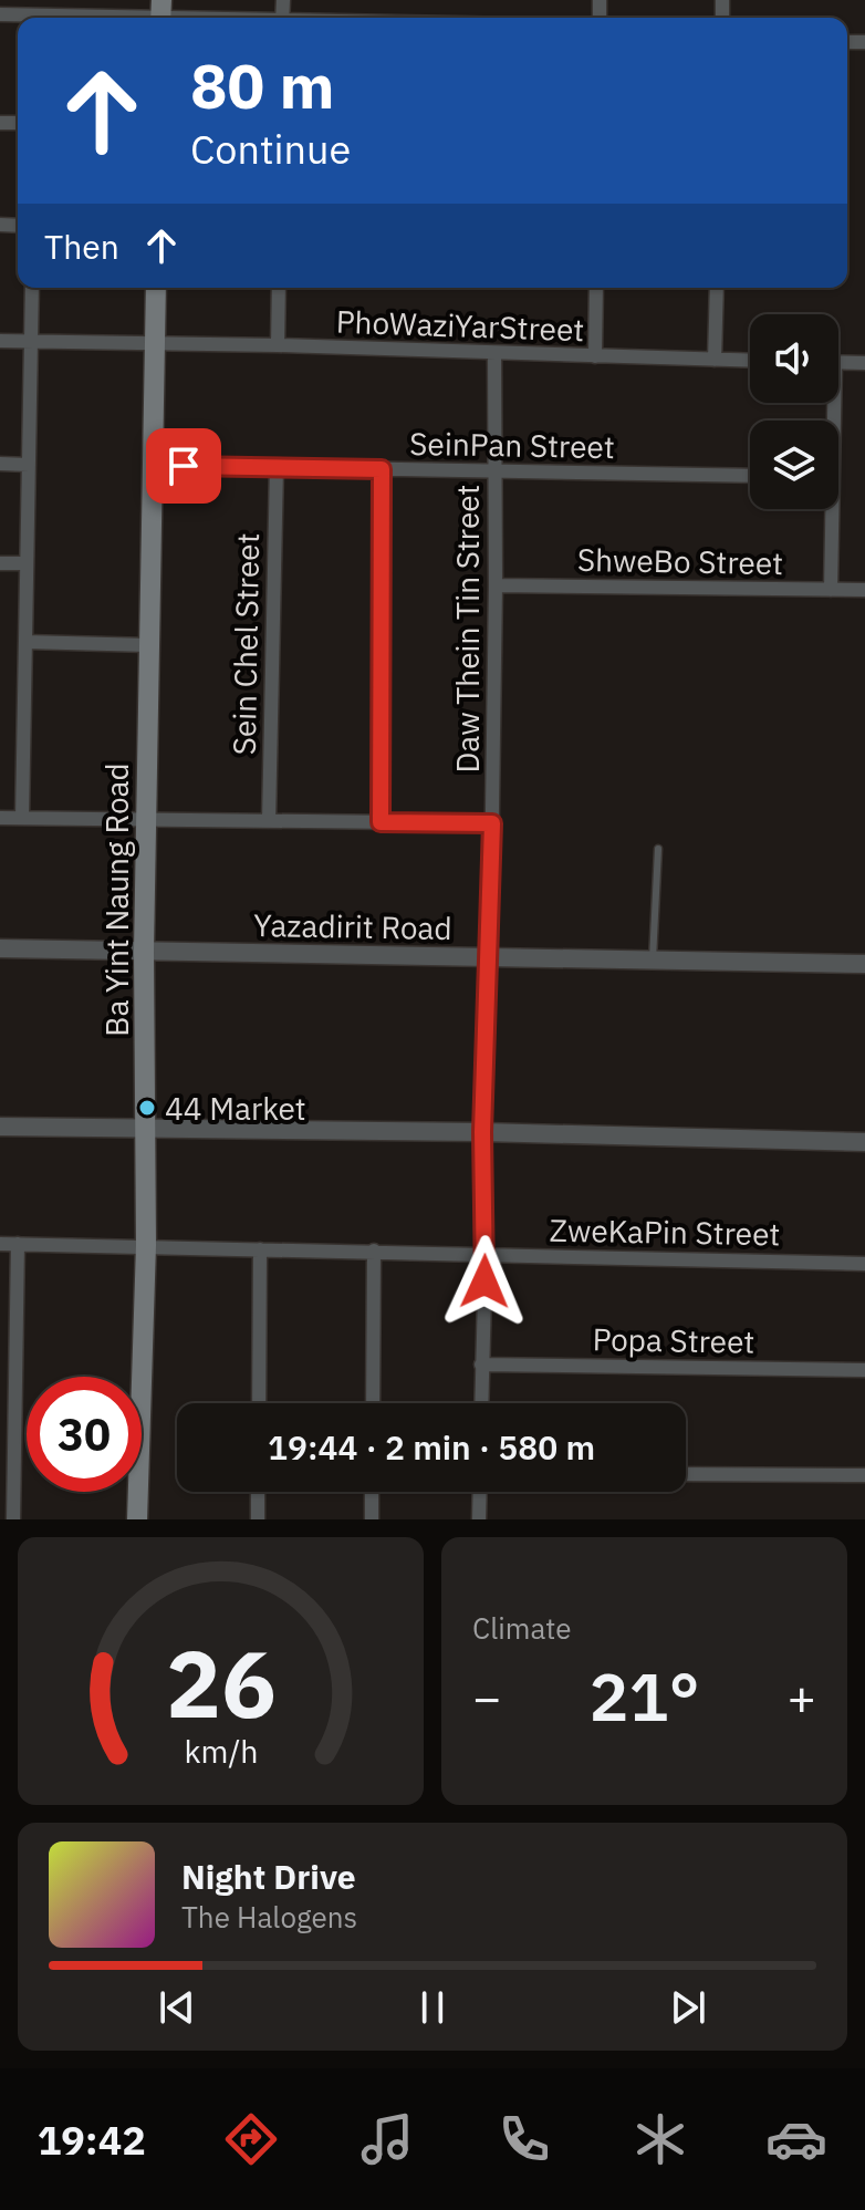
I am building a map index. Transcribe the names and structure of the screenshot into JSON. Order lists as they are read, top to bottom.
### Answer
{
  "streets": {
    "main road": ["Ba Yint Naung Road"],
    "street": [
      "PhoWaziYarStreet",
      "SeinPan Street",
      "ShweBo Street",
      "Daw Thein Tin Street",
      "Sein Chel Street",
      "Yazadirit Road",
      "ZweKaPin Street",
      "Popa Street"
    ]
  },
  "crossings": [
    ["PhoWaziYarStreet", "Daw Thein Tin Street"],
    ["PhoWaziYarStreet", "Ba Yint Naung Road"],
    ["SeinPan Street", "Daw Thein Tin Street"],
    ["SeinPan Street", "Sein Chel Street"],
    ["SeinPan Street", "Ba Yint Naung Road"],
    ["ShweBo Street", "Daw Thein Tin Street"],
    ["Daw Thein Tin Street", "Yazadirit Road"],
    ["Daw Thein Tin Street", "ZweKaPin Street"],
    ["Daw Thein Tin Street", "Popa Street"],
    ["Ba Yint Naung Road", "Yazadirit Road"],
    ["Ba Yint Naung Road", "ZweKaPin Street"]
  ],
  "places": ["44 Market"],
  "page": {
    "turn": ["80 m", "Continue"],
    "then": "Then",
    "limit": "30",
    "trip": "19:44 · 2 min · 580 m",
    "tile": "Climate",
    "heat": ["−", "21°", "+"],
    "song": ["Night Drive", "The Halogens"],
    "tabs": "19:42",
    "gauge": ["26", "km/h"]
  }
}
